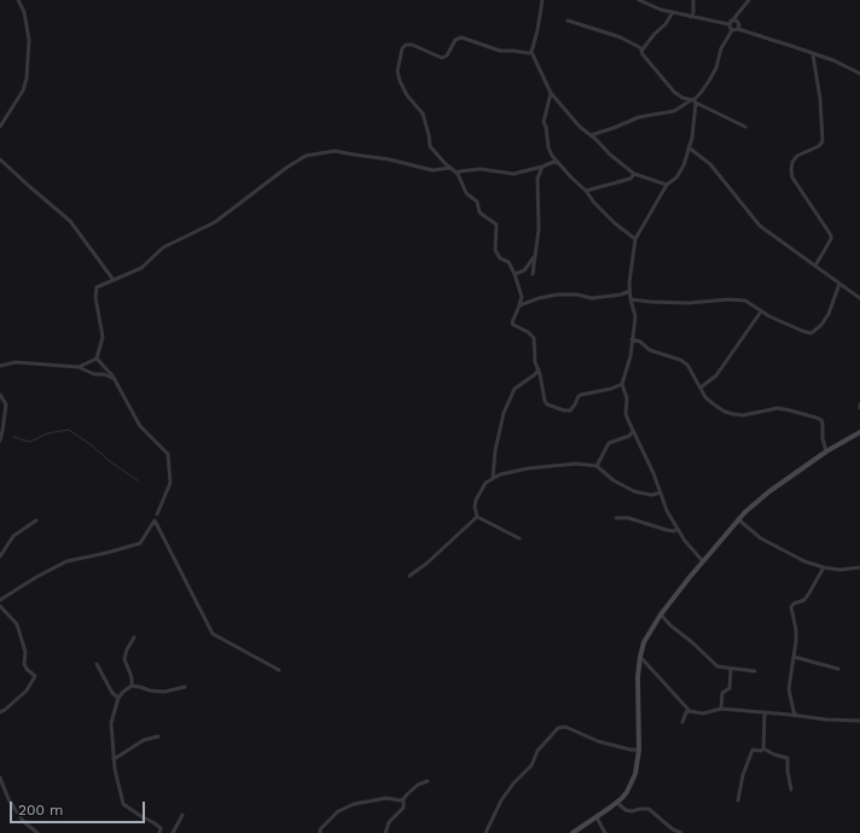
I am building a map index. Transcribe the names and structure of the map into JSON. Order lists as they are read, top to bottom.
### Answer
{
  "scale_bar": "200 m"
}
